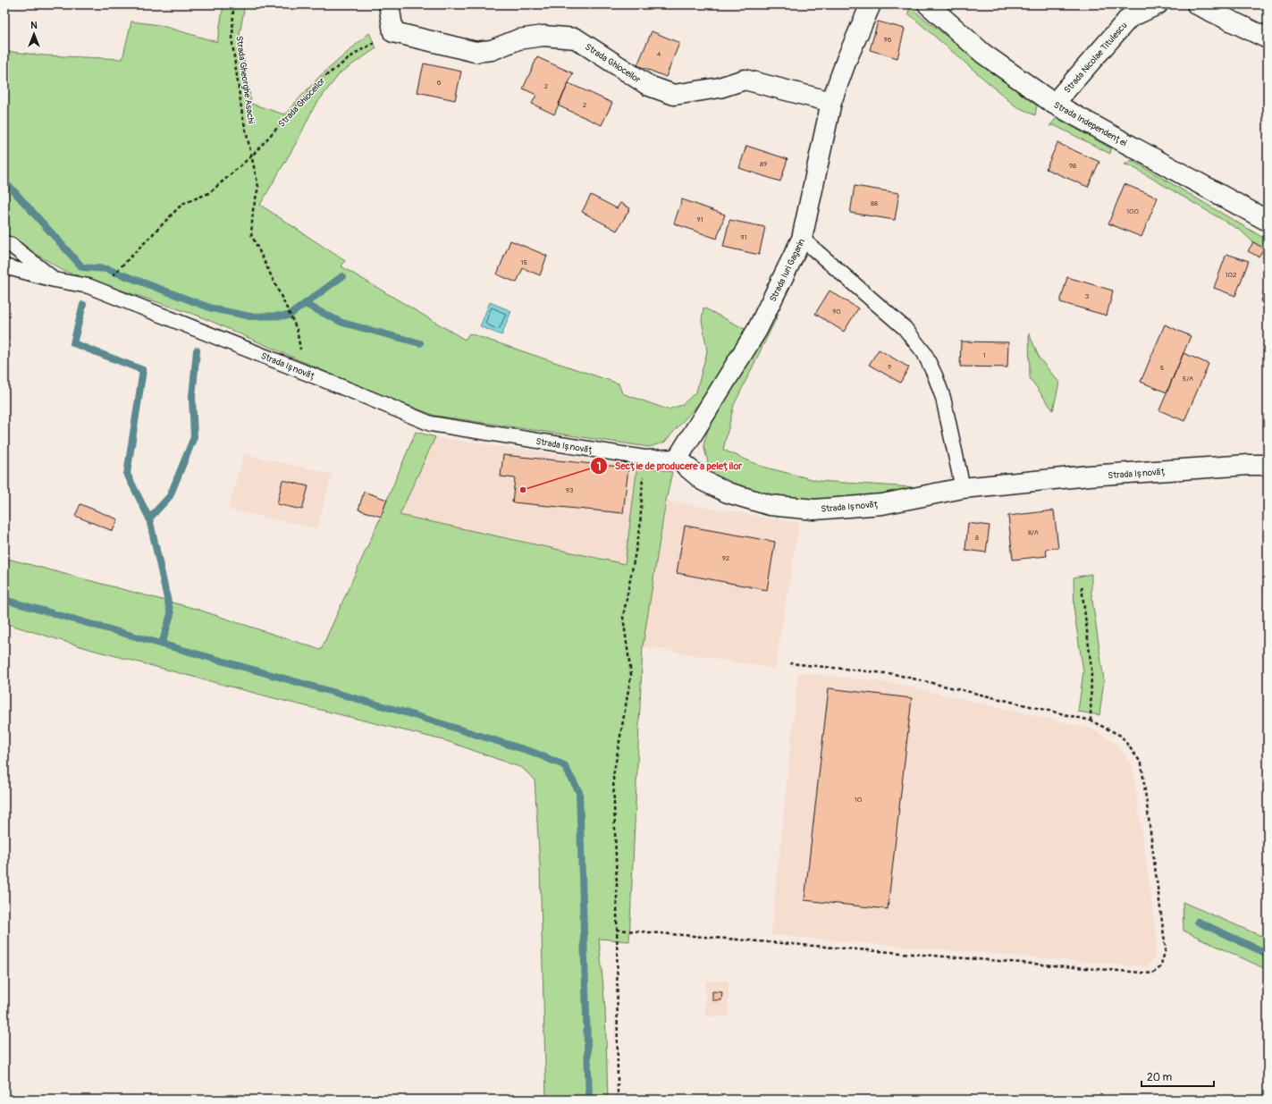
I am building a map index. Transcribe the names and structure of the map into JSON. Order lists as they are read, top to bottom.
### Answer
{
  "streets": {
    "street": [
      "Strada Nicolae Titulescu",
      "Strada Ghioceilor",
      "Strada Independenței",
      "Strada Iuri Gagarin",
      "Strada Ișnovăț"
    ],
    "path": ["Strada Gheorghe Asachi"]
  },
  "crossings": [
    ["Strada Nicolae Titulescu", "Strada Independenței"],
    ["Strada Ghioceilor", "Strada Gheorghe Asachi"],
    ["Strada Ghioceilor", "Strada Iuri Gagarin"],
    ["Strada Iuri Gagarin", "Strada Ișnovăț"]
  ],
  "places": ["Secție de producere a peleților"],
  "house_numbers": [
    "96",
    "4",
    "6",
    "2",
    "2",
    "89",
    "98",
    "88",
    "100",
    "91",
    "91",
    "15",
    "102",
    "3",
    "90",
    "1",
    "9",
    "5",
    "5/A",
    "93",
    "8/A",
    "8",
    "92",
    "10"
  ],
  "scale_bar": "20 m",
  "north": "top"
}
